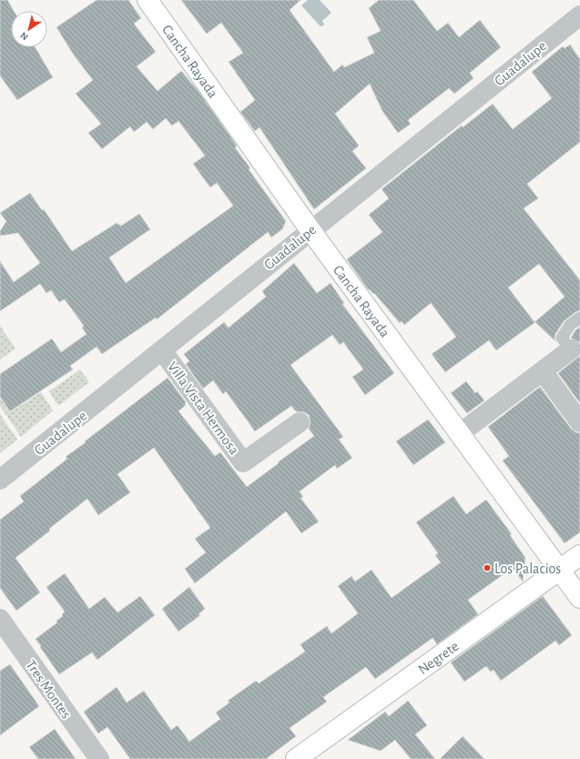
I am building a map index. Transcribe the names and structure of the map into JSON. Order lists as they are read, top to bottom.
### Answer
{
  "streets": {
    "main road": ["Cancha Rayada", "Negrete"],
    "street": ["Guadalupe", "Villa Vista Hermosa", "Tres Montes"]
  },
  "crossings": [
    ["Cancha Rayada", "Guadalupe"],
    ["Cancha Rayada", "Negrete"],
    ["Guadalupe", "Villa Vista Hermosa"]
  ],
  "places": ["Los Palacios"],
  "north": "bottom left"
}
